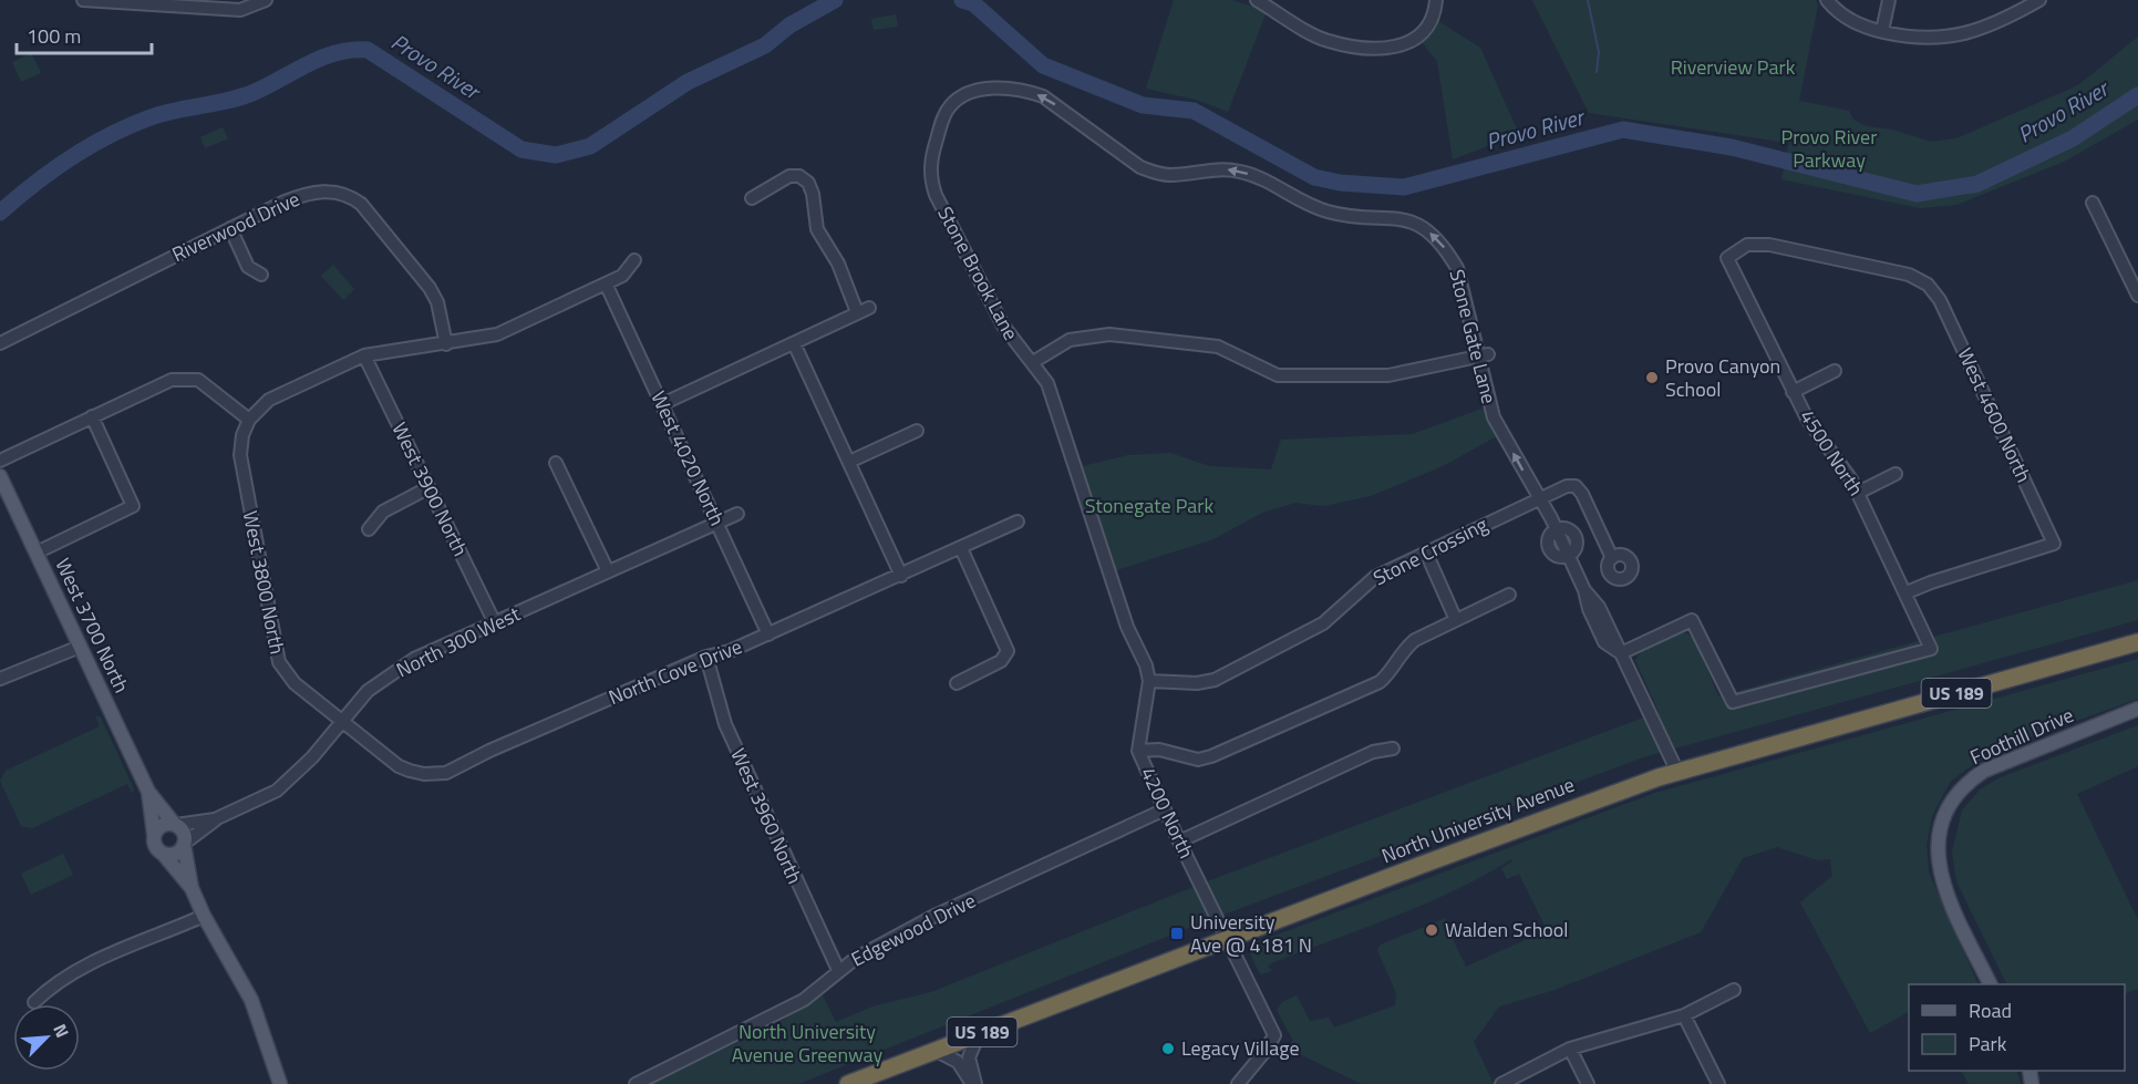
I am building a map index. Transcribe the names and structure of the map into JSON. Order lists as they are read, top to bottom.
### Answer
{
  "streets": {
    "highway": ["US 189", "North University Avenue"],
    "main road": ["West 3700 North", "Foothill Drive"],
    "street": [
      "Riverwood Drive",
      "Stone Brook Lane",
      "Stone Gate Lane",
      "West 4600 North",
      "4500 North",
      "West 4020 North",
      "West 3900 North",
      "Stone Crossing",
      "West 3800 North",
      "North 300 West",
      "North Cove Drive",
      "4200 North",
      "West 3960 North",
      "Edgewood Drive"
    ]
  },
  "crossings": [
    ["Stone Brook Lane", "Stone Gate Lane"],
    ["Stone Brook Lane", "Stone Crossing"],
    ["Stone Brook Lane", "4200 North"],
    ["Stone Gate Lane", "4500 North"],
    ["Stone Gate Lane", "Stone Crossing"],
    ["Stone Gate Lane", "North University Avenue"],
    ["West 4600 North", "4500 North"],
    ["West 4020 North", "North 300 West"],
    ["West 4020 North", "North Cove Drive"],
    ["West 3900 North", "North 300 West"],
    ["Stone Crossing", "4200 North"],
    ["West 3800 North", "North 300 West"],
    ["West 3800 North", "North Cove Drive"],
    ["West 3700 North", "North 300 West"],
    ["North 300 West", "North Cove Drive"],
    ["North Cove Drive", "West 3960 North"],
    ["4200 North", "North University Avenue"],
    ["4200 North", "Edgewood Drive"],
    ["West 3960 North", "Edgewood Drive"]
  ],
  "one_way": ["Stone Gate Lane"],
  "water": ["Provo River"],
  "parks": [
    "Riverview Park",
    "Provo River Parkway",
    "Stonegate Park",
    "North University Avenue Greenway"
  ],
  "places": {
    "other": ["Provo Canyon School", "Walden School", "Legacy Village"],
    "transit": ["University Ave @ 4181 N"]
  },
  "legend": ["Road", "Park"],
  "scale_bar": "100 m",
  "north": "top right"
}
